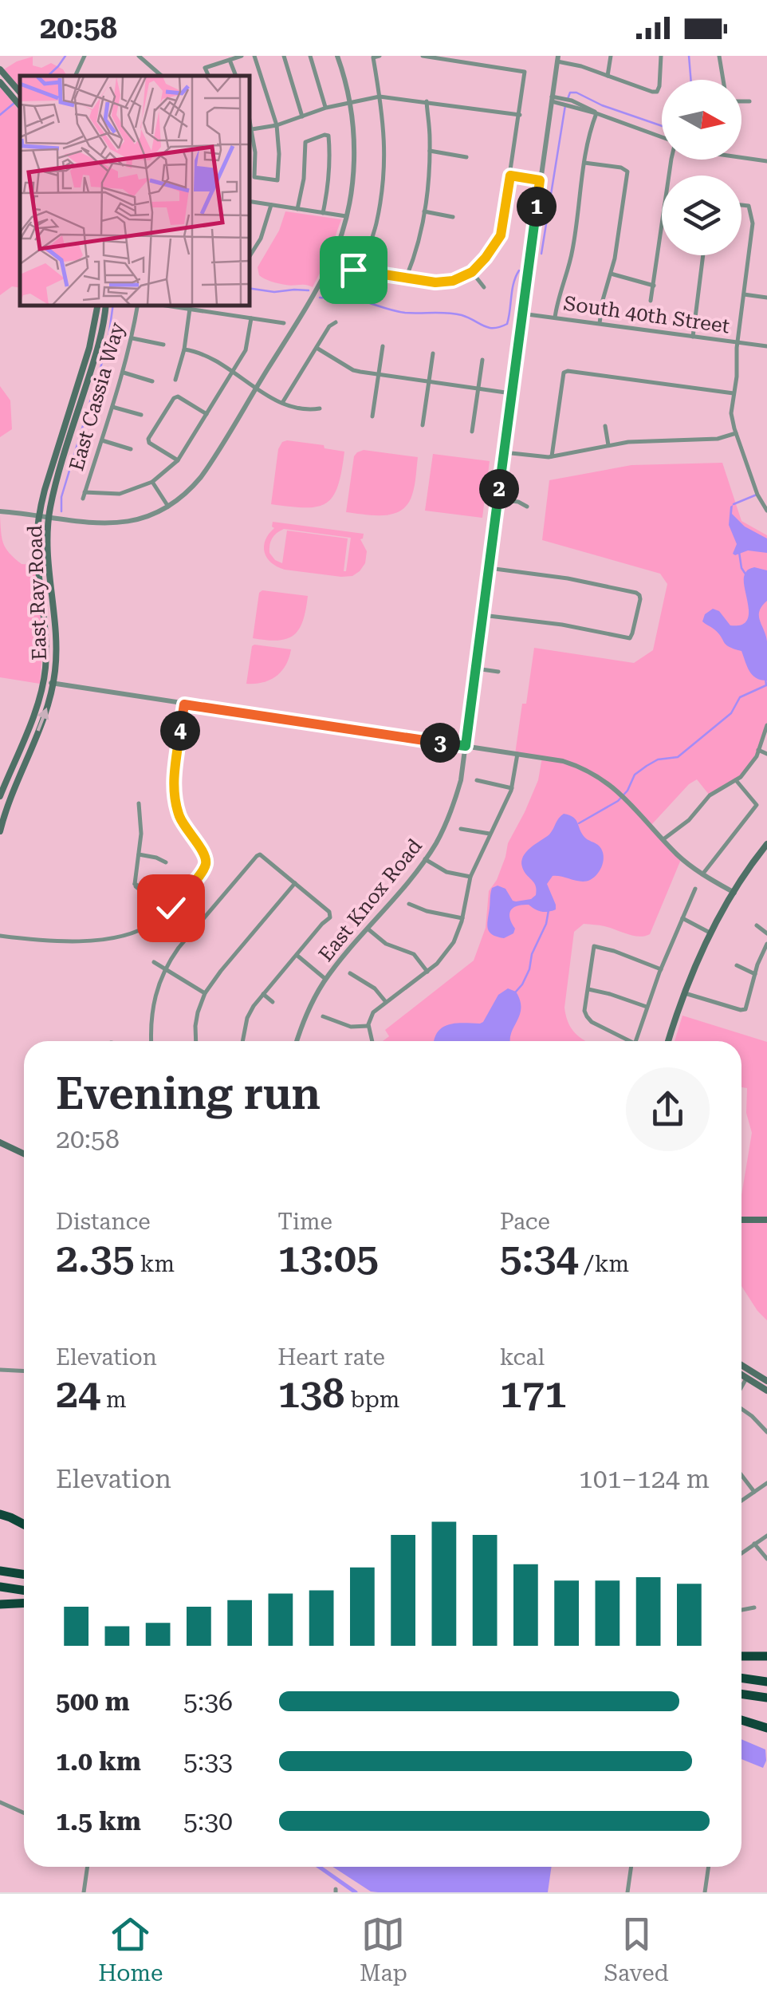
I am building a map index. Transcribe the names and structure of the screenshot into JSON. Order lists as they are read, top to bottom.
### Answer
{
  "streets": {
    "main road": ["East Ray Road"],
    "street": ["South 40th Street", "East Cassia Way", "East Knox Road"]
  },
  "crossings": [
    ["South 40th Street", "East Knox Road"]
  ],
  "north": "right",
  "page": {
    "status": "20:58",
    "pins": [
      "1",
      "2",
      "4",
      "3"
    ],
    "heading": ["Evening run", "20:58"],
    "stats": [
      ["Distance", "2.35 km"],
      ["Time", "13:05"],
      ["Pace", "5:34 /km"],
      ["Elevation", "24 m"],
      ["Heart rate", "138 bpm"],
      ["kcal", "171"]
    ],
    "chart": ["Elevation", "101–124 m"],
    "list": [
      {
        "name": "500 m",
        "note": "5:36"
      },
      {
        "name": "1.0 km",
        "note": "5:33"
      },
      {
        "name": "1.5 km",
        "note": "5:30"
      }
    ],
    "tabs": ["Home", "Map", "Saved"]
  }
}
